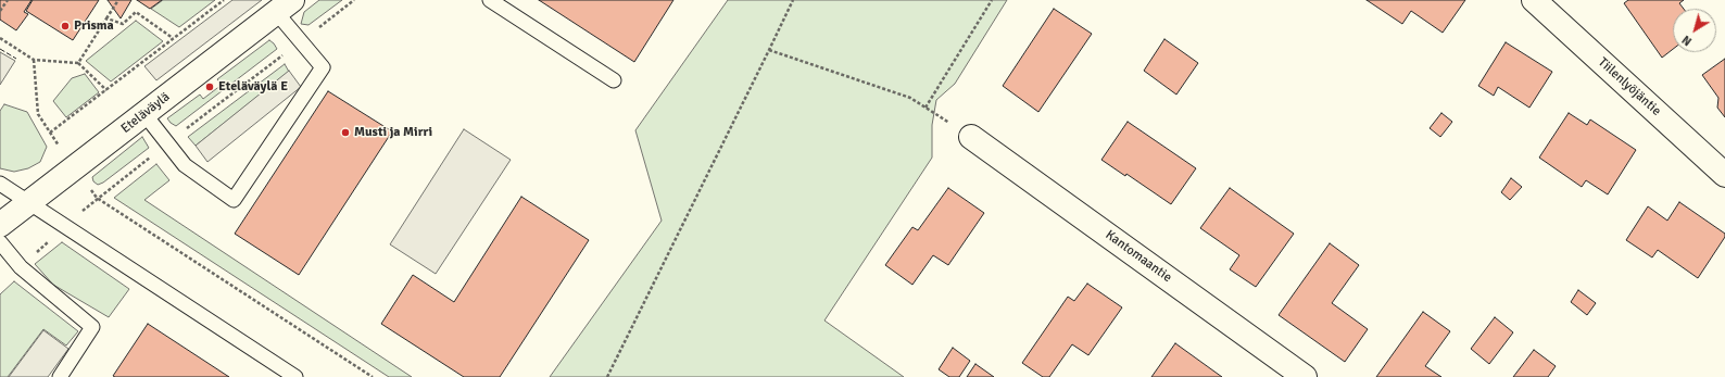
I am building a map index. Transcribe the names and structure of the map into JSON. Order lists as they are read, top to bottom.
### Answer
{
  "streets": {
    "street": ["Tiilenlyöjäntie", "Eteläväylä", "Kantomaantie"]
  },
  "places": ["Prisma", "Eteläväylä E", "Musti ja Mirri"],
  "north": "bottom left"
}
